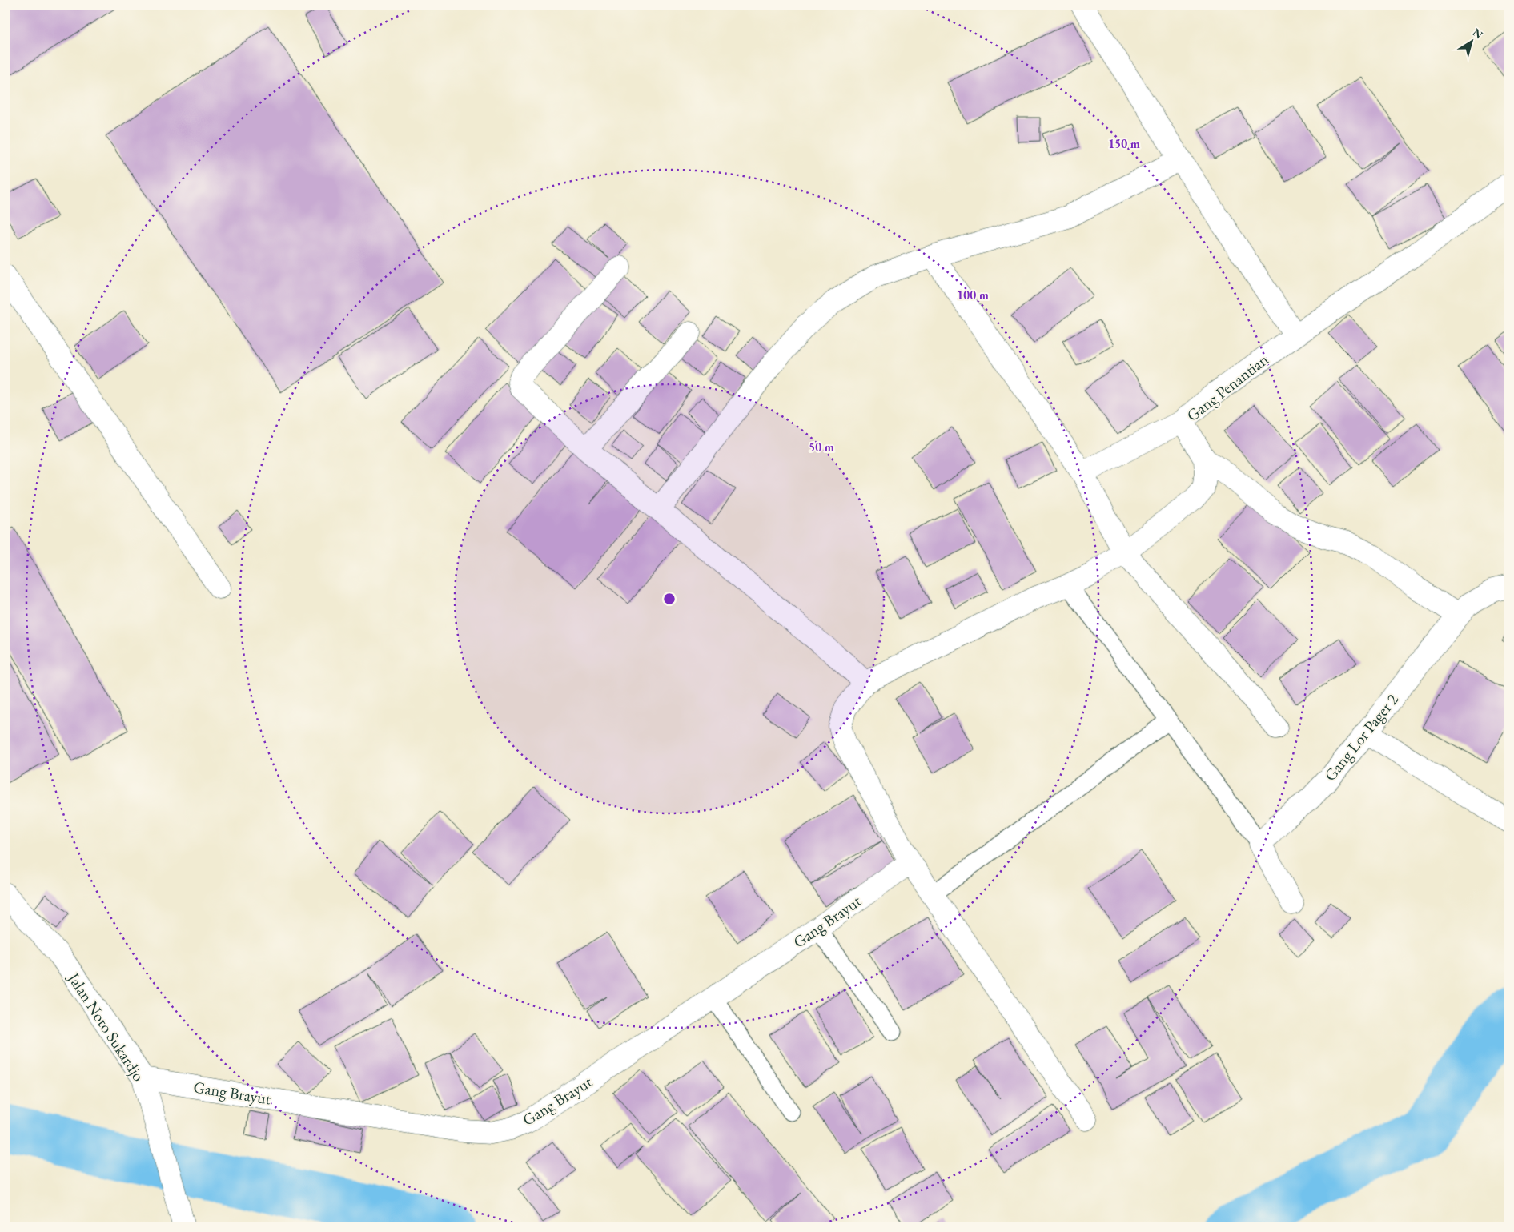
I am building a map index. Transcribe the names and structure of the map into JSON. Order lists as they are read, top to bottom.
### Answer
{
  "streets": {
    "street": [
      "Gang Penantian",
      "Gang Lor Pager 2",
      "Gang Brayut",
      "Jalan Noto Sukardjo"
    ]
  },
  "crossings": [
    ["Gang Brayut", "Jalan Noto Sukardjo"]
  ],
  "north": "top right",
  "rings": ["150 m", "100 m", "50 m"]
}
